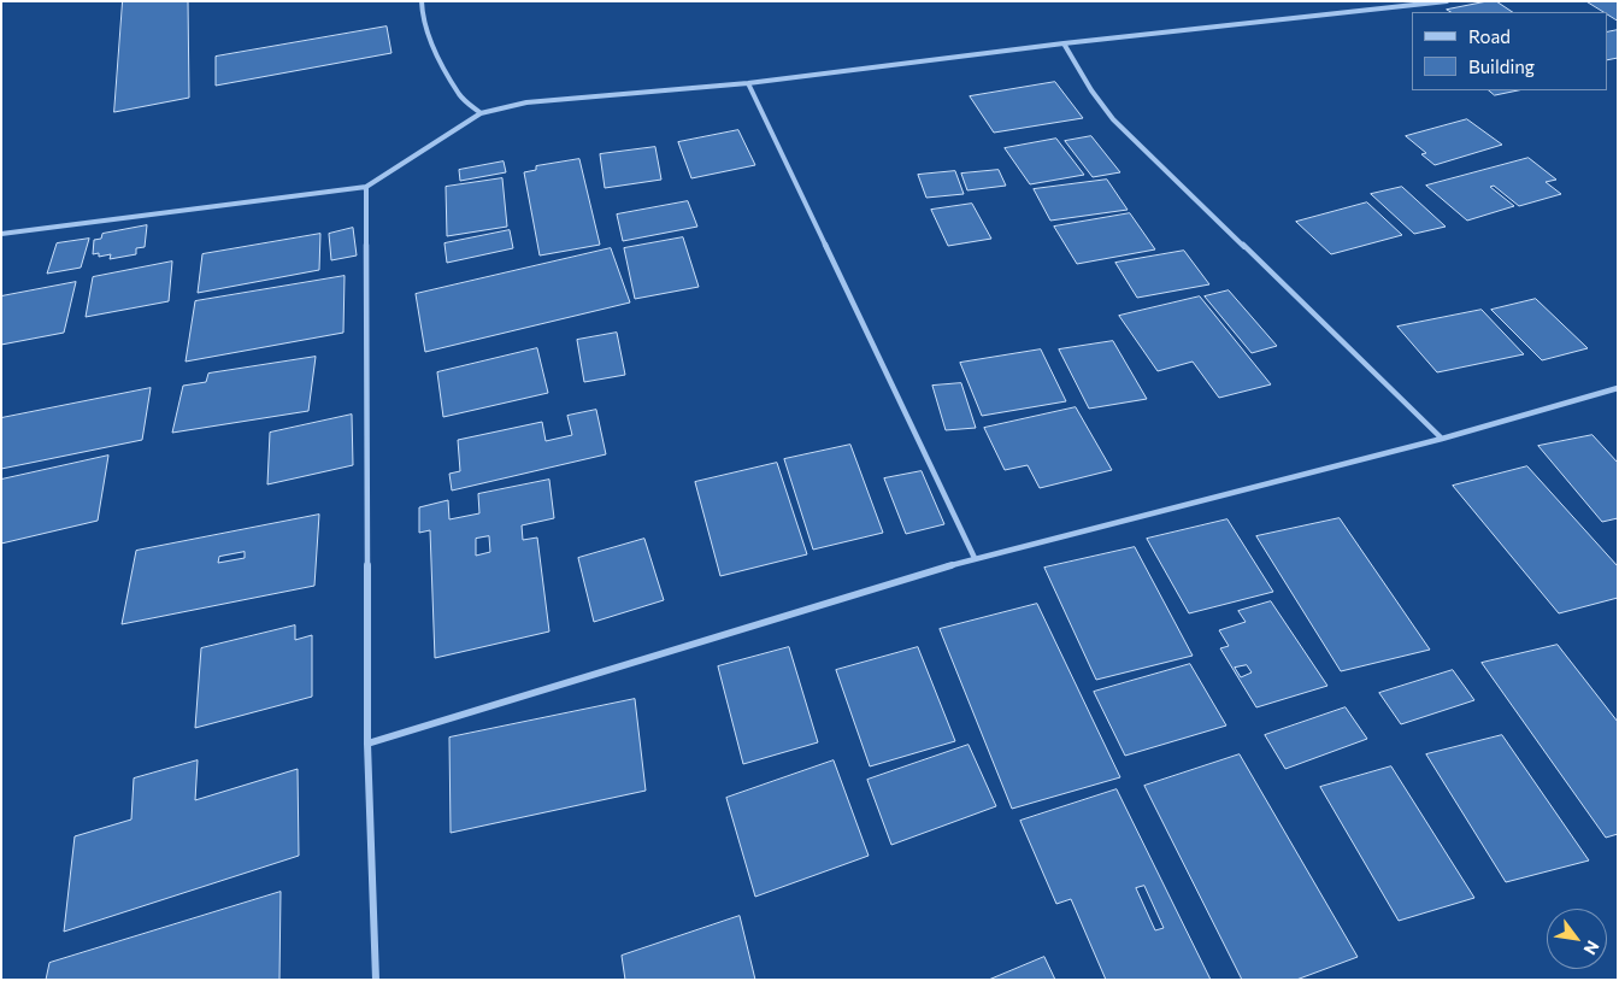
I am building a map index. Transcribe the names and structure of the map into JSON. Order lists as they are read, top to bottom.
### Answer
{
  "legend": ["Road", "Building"],
  "north": "bottom right"
}
